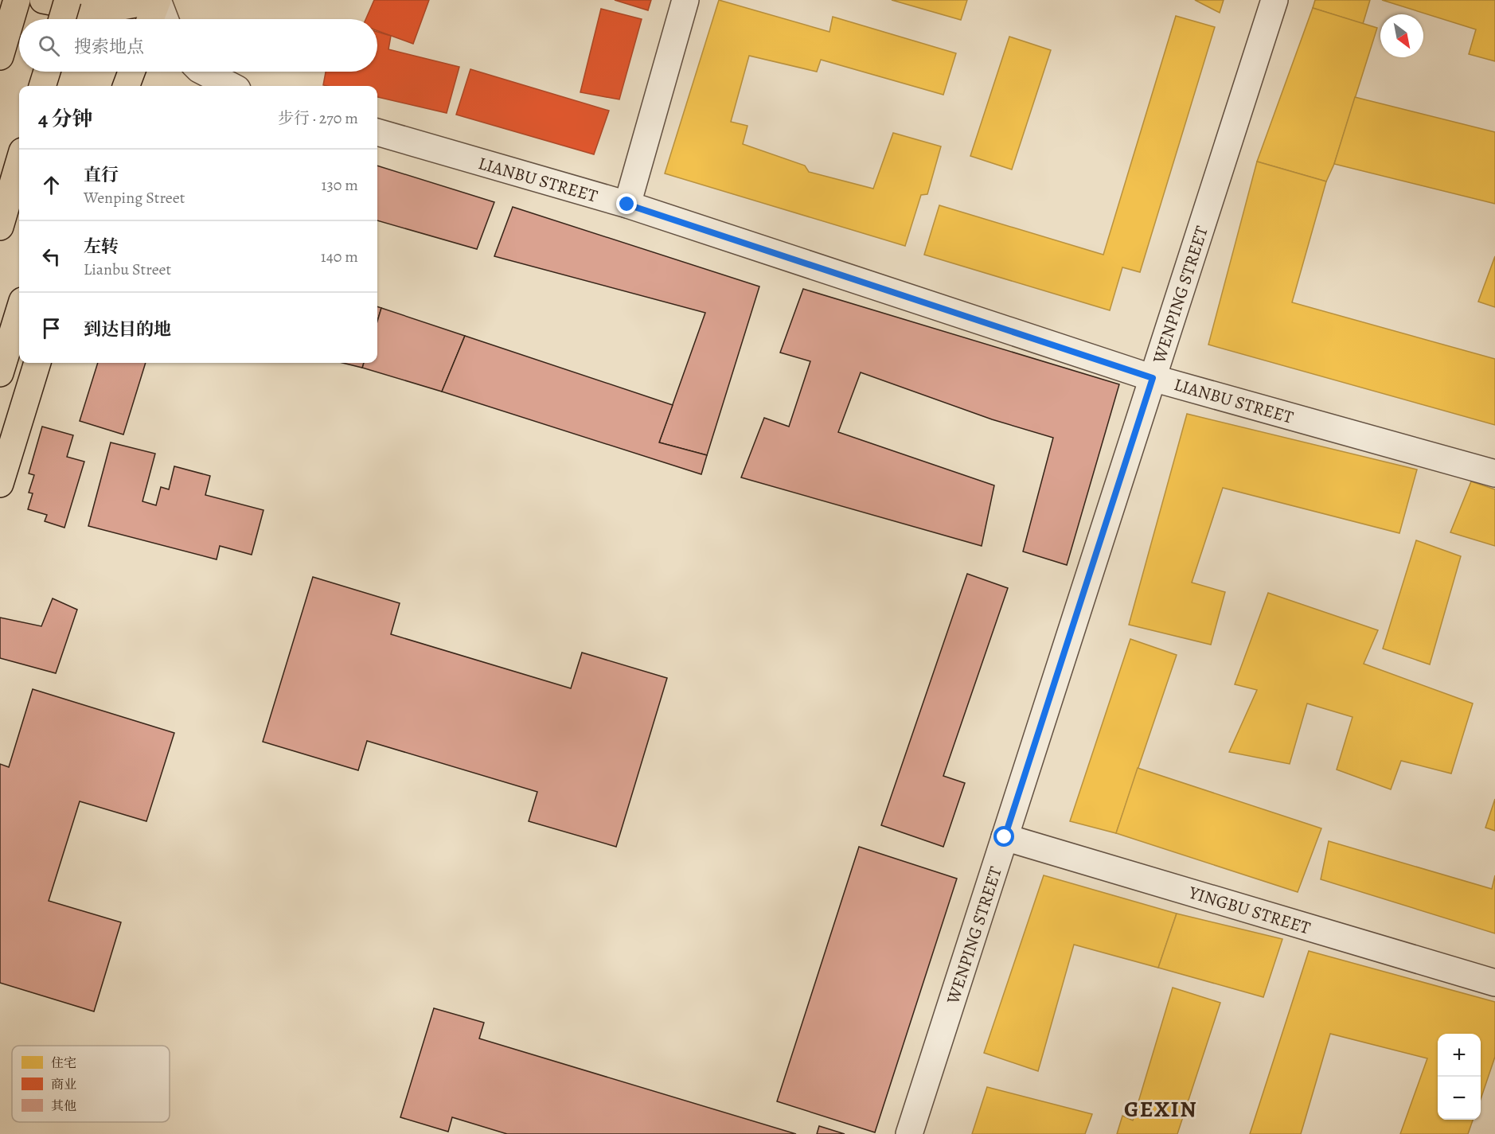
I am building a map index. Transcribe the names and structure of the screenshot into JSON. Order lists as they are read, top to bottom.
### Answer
{
  "streets": {
    "street": ["LIANBU STREET", "WENPING STREET", "YINGBU STREET"]
  },
  "crossings": [
    ["LIANBU STREET", "WENPING STREET"],
    ["WENPING STREET", "YINGBU STREET"]
  ],
  "districts": ["GEXIN"],
  "legend": ["住宅", "商业", "其他"],
  "north": "bottom right",
  "page": {
    "search": "搜索地点",
    "heading": ["4 分钟", "步行 · 270 m"],
    "list": [
      ["直行", "Wenping Street", "130 m"],
      ["左转", "Lianbu Street", "140 m"],
      "到达目的地"
    ],
    "map_buttons": ["+", "−"]
  }
}
